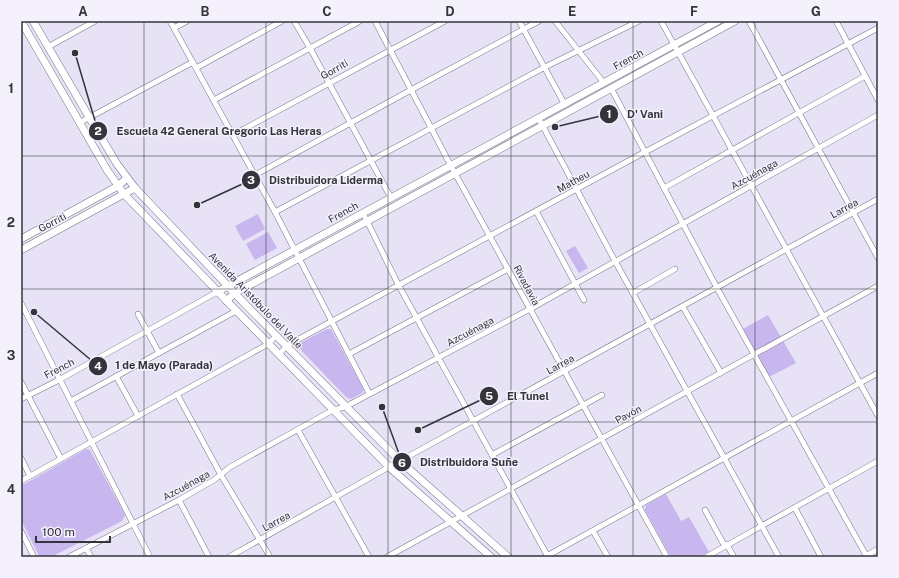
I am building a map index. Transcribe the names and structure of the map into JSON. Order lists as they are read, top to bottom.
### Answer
{
  "streets": {
    "main road": ["French", "Gorriti", "Avenida Aristóbulo del Valle"],
    "street": [
      "Azcuénaga",
      "Matheu",
      "Larrea",
      "Rivadavia",
      "Pavón"
    ]
  },
  "crossings": [
    ["French", "Rivadavia"],
    ["French", "Avenida Aristóbulo del Valle"],
    ["Gorriti", "Rivadavia"],
    ["Gorriti", "Avenida Aristóbulo del Valle"],
    ["Azcuénaga", "Rivadavia"],
    ["Azcuénaga", "Avenida Aristóbulo del Valle"],
    ["Matheu", "Rivadavia"],
    ["Matheu", "Avenida Aristóbulo del Valle"],
    ["Larrea", "Rivadavia"],
    ["Larrea", "Avenida Aristóbulo del Valle"],
    ["Rivadavia", "Pavón"],
    ["Avenida Aristóbulo del Valle", "Pavón"]
  ],
  "places": [
    "Escuela 42 General Gregorio Las Heras",
    "D' Vani",
    "Distribuidora Liderma",
    "1 de Mayo (Parada)",
    "Distribuidora Suñe",
    "El Tunel"
  ],
  "scale_bar": "100 m",
  "grid": {
    "columns": [
      "A",
      "B",
      "C",
      "D",
      "E",
      "F",
      "G"
    ],
    "rows": [
      "1",
      "2",
      "3",
      "4"
    ]
  }
}
